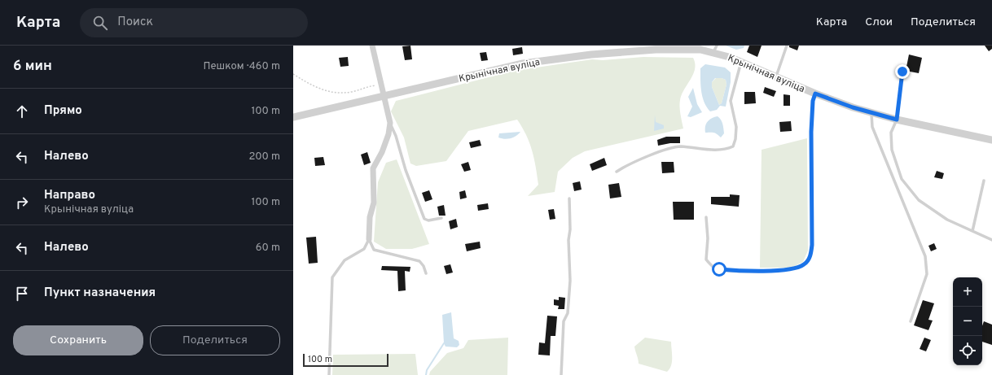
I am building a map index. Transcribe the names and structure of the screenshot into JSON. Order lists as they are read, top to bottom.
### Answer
{
  "streets": {
    "street": ["Крынічная вуліца"]
  },
  "scale_bar": "100 m",
  "page": {
    "header": "Карта",
    "search": "Поиск",
    "nav": ["Карта", "Слои", "Поделиться"],
    "heading": ["6 мин", "Пешком · 460 m"],
    "list": [
      ["Прямо", "100 m"],
      ["Налево", "200 m"],
      ["Направо", "Крынічная вуліца", "100 m"],
      ["Налево", "60 m"],
      "Пункт назначения"
    ],
    "map_buttons": ["+", "−"],
    "buttons": ["Сохранить", "Поделиться"],
    "scale": "100 m"
  }
}
